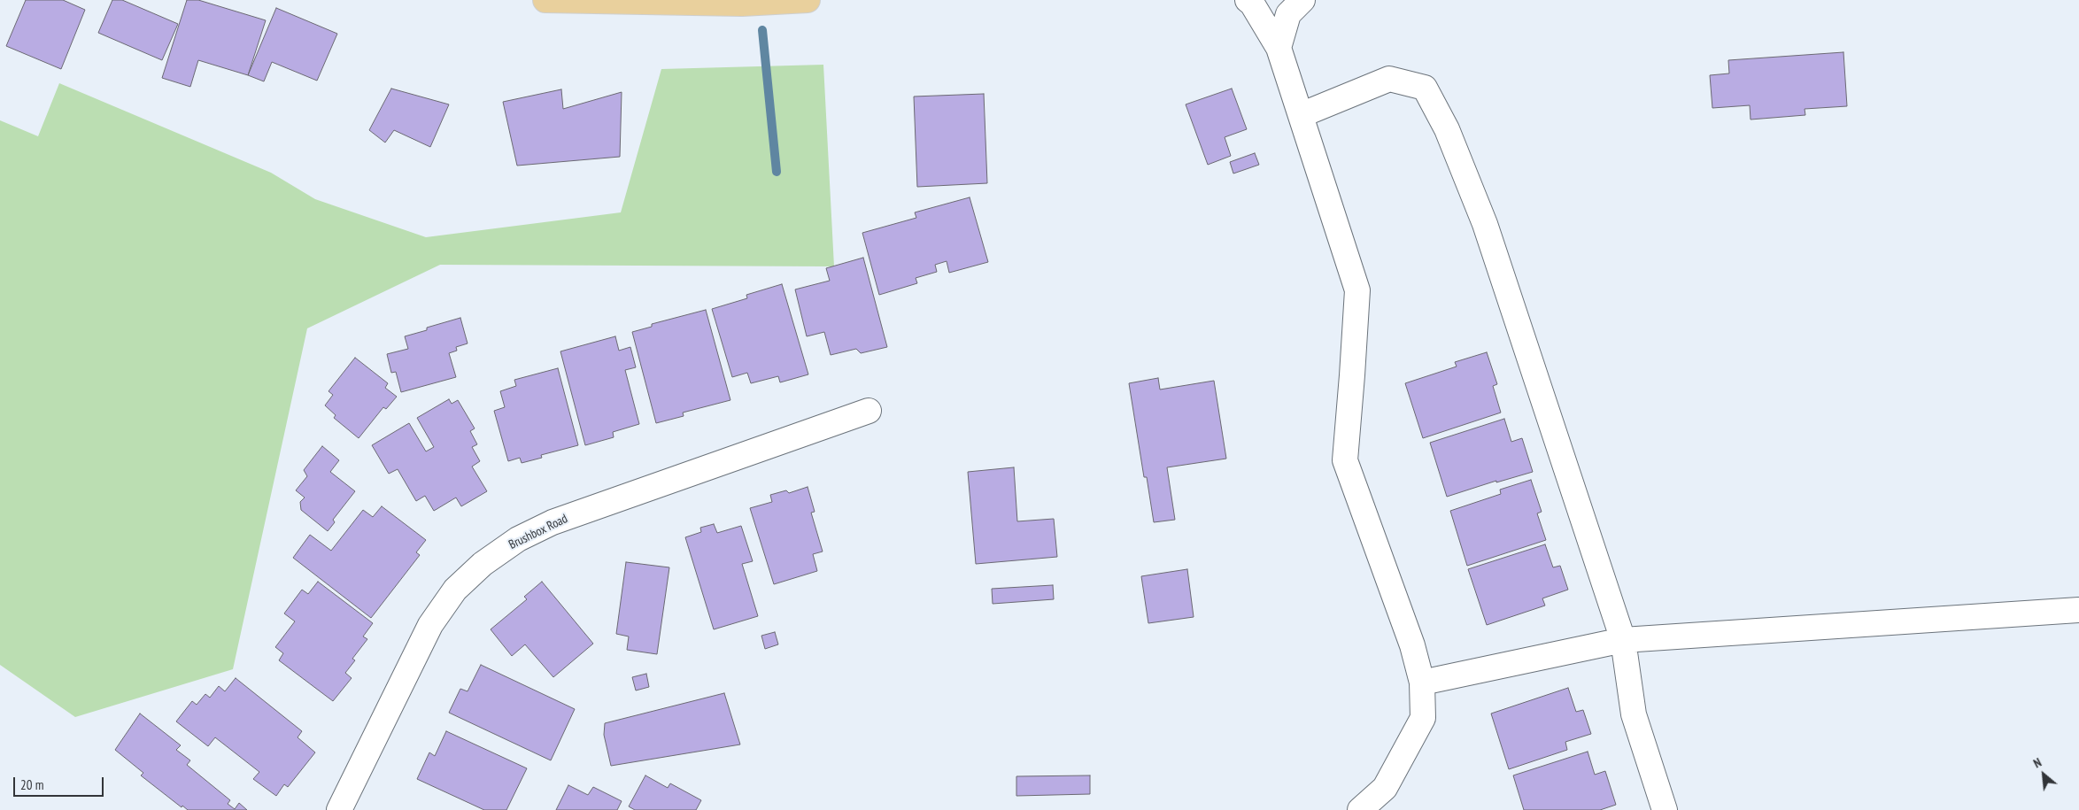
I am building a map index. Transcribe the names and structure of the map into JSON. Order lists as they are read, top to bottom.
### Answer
{
  "streets": {
    "street": ["Brushbox Road"]
  },
  "scale_bar": "20 m",
  "north": "top left"
}
